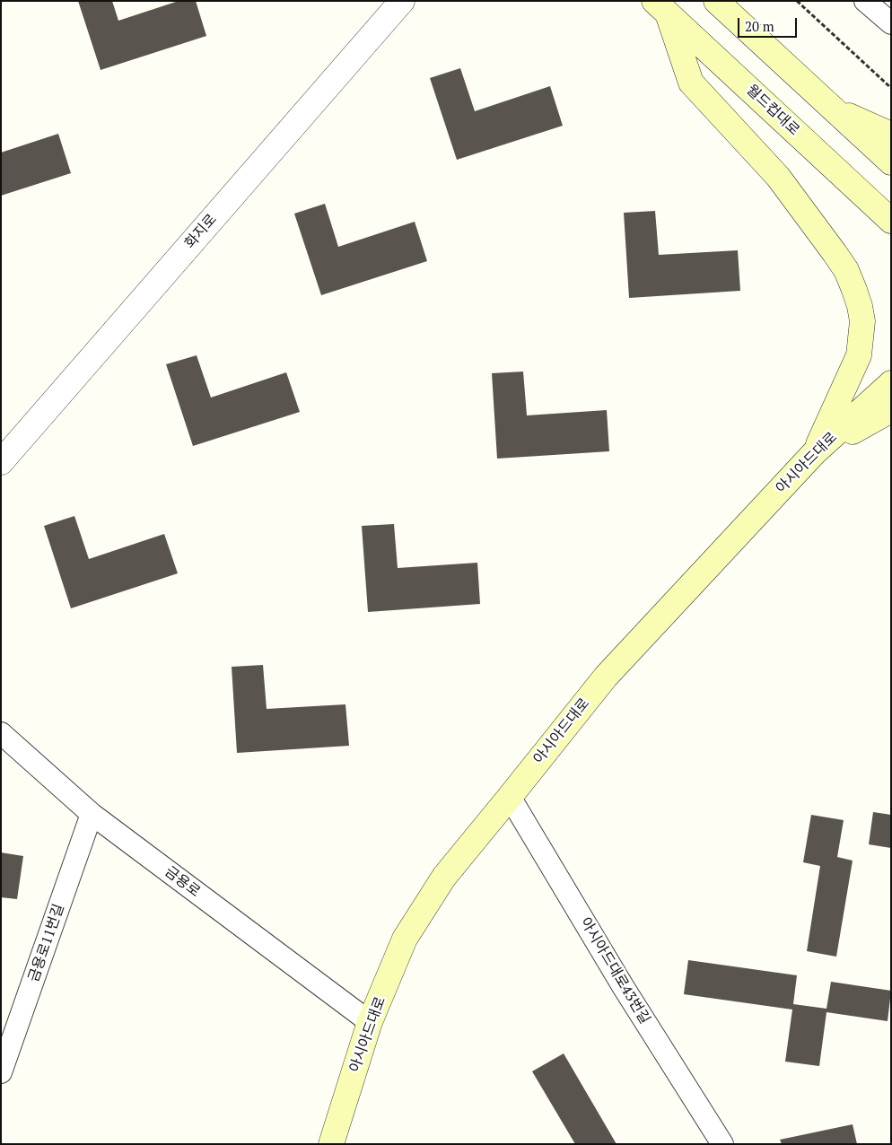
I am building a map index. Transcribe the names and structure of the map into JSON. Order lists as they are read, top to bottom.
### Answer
{
  "streets": {
    "main road": ["월드컵대로", "아시아드대로"],
    "street": [
      "화지로",
      "금용로",
      "금용로11번길",
      "아시아드대로43번길"
    ]
  },
  "crossings": [
    ["아시아드대로", "금용로"],
    ["아시아드대로", "아시아드대로43번길"],
    ["금용로", "금용로11번길"]
  ],
  "scale_bar": "20 m"
}
